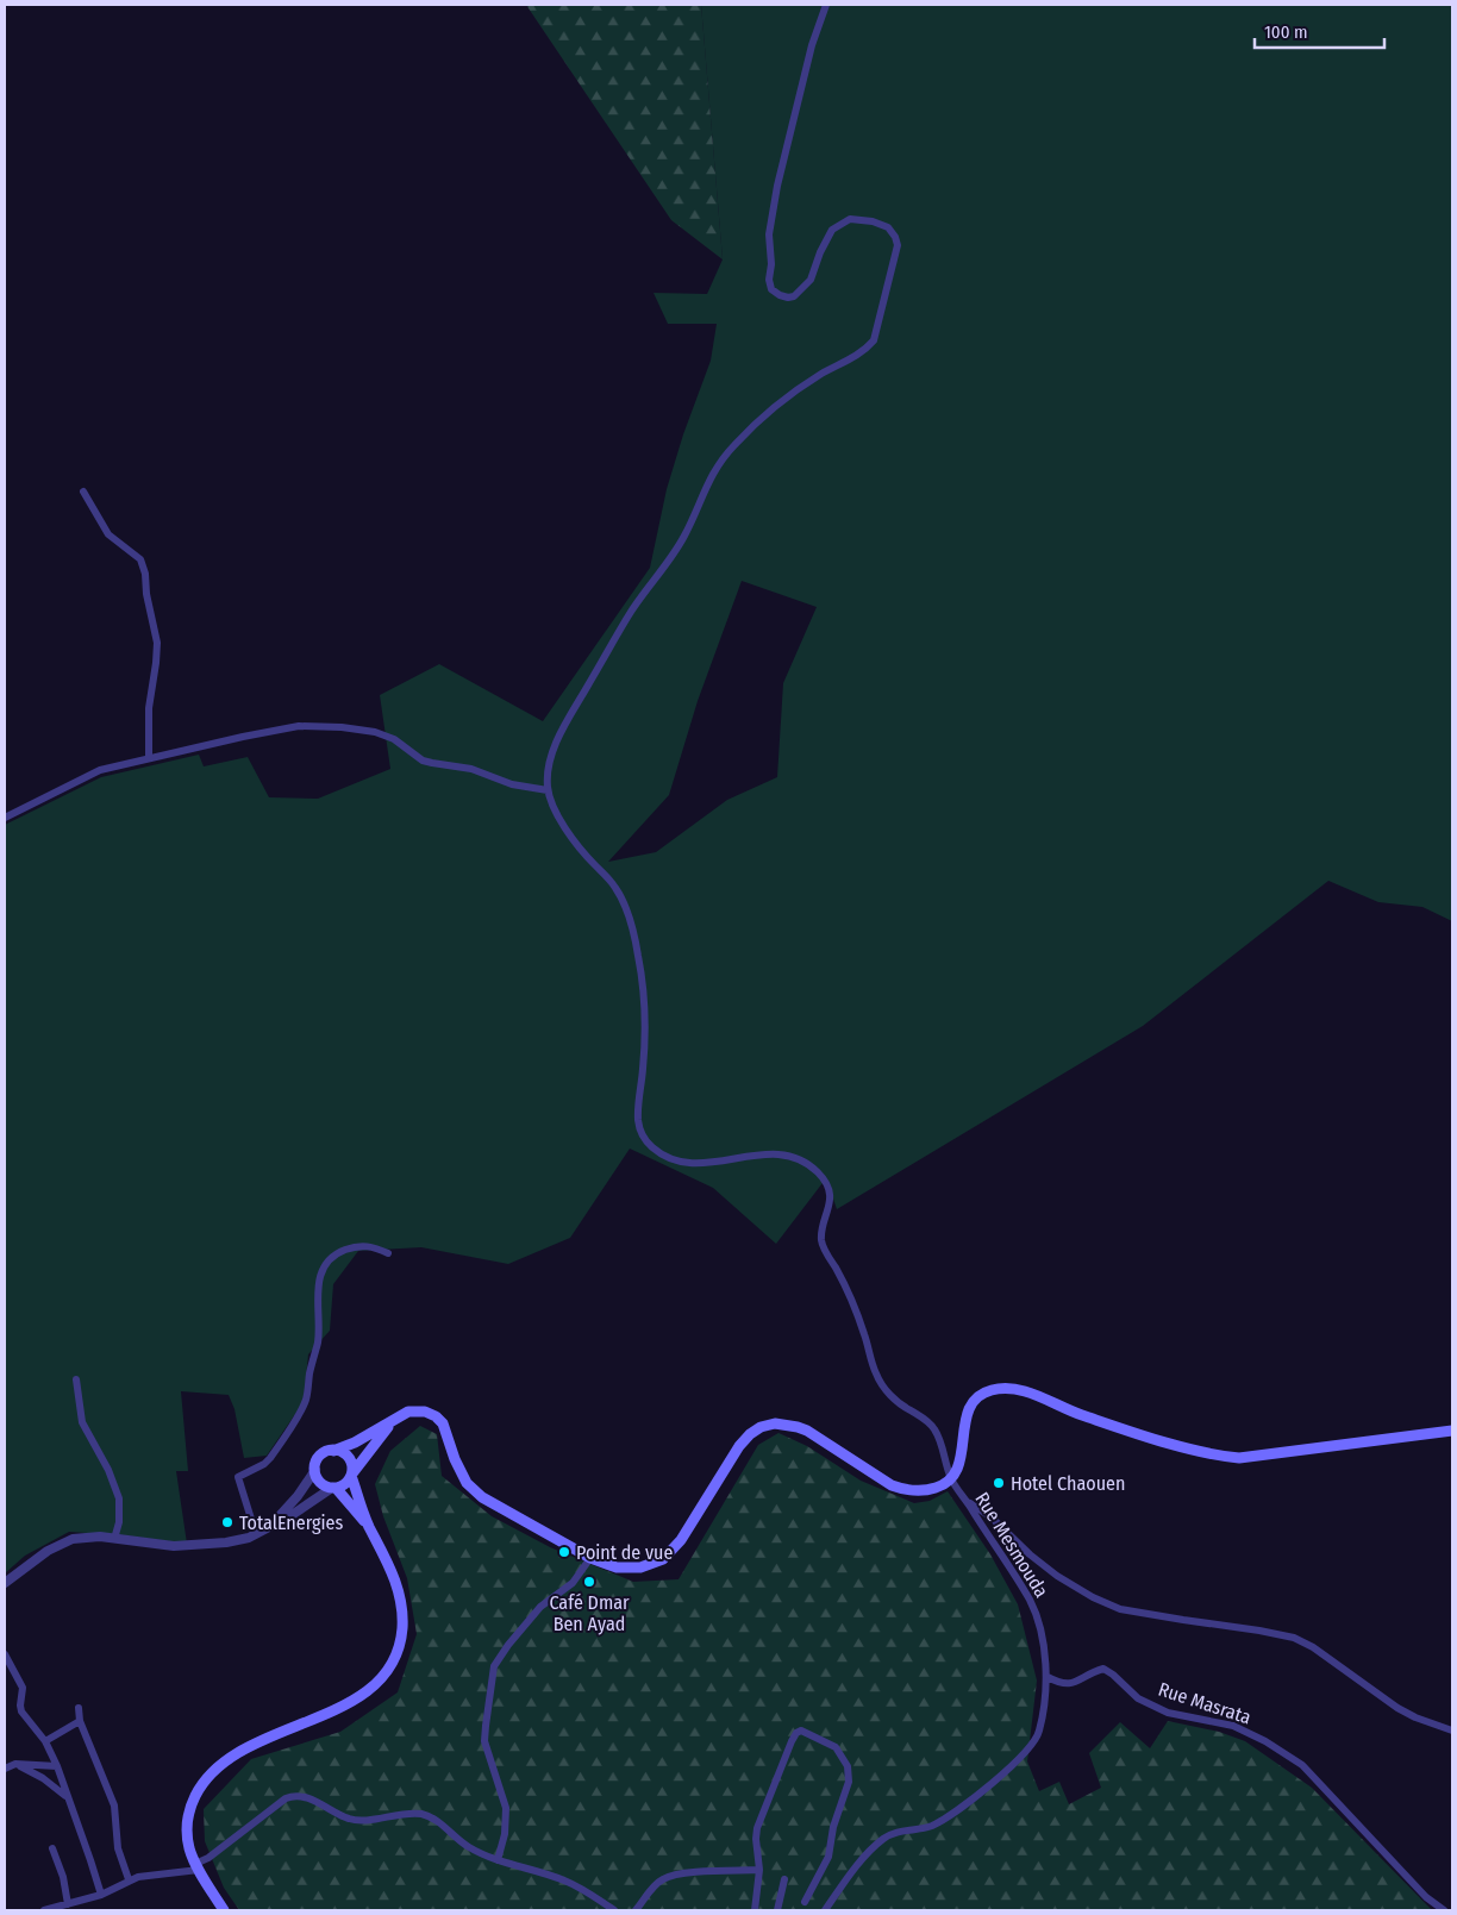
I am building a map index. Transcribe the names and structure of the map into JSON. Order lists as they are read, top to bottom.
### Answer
{
  "streets": {
    "street": ["Rue Mesmouda", "Rue Masrata"]
  },
  "crossings": [
    ["Rue Mesmouda", "Rue Masrata"]
  ],
  "places": [
    "Hotel Chaouen",
    "TotalEnergies",
    "Point de vue",
    "Café Dmar Ben Ayad"
  ],
  "scale_bar": "100 m"
}
